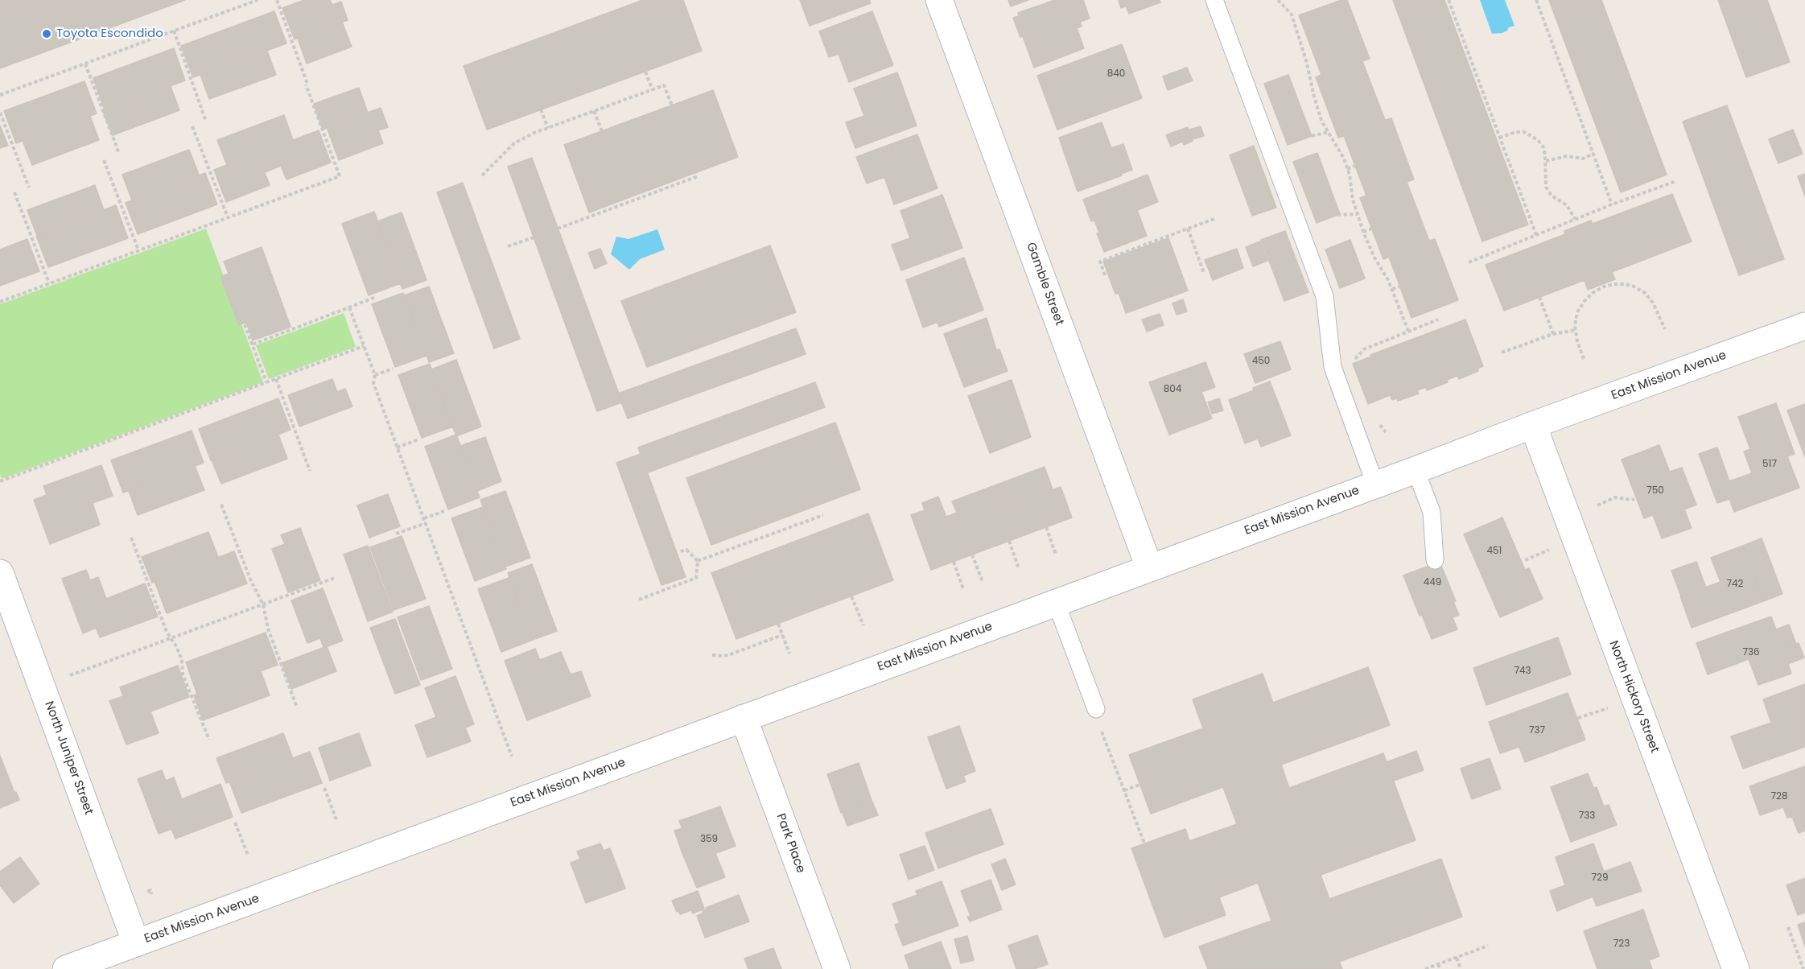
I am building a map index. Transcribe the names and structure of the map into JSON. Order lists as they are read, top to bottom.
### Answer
{
  "streets": {
    "main road": [
      "Gamble Street",
      "East Mission Avenue",
      "North Hickory Street",
      "North Juniper Street",
      "Park Place"
    ]
  },
  "crossings": [
    ["Gamble Street", "East Mission Avenue"],
    ["East Mission Avenue", "North Hickory Street"],
    ["East Mission Avenue", "North Juniper Street"],
    ["East Mission Avenue", "Park Place"]
  ],
  "places": ["Toyota Escondido"],
  "house_numbers": [
    "840",
    "450",
    "804",
    "517",
    "750",
    "451",
    "449",
    "742",
    "736",
    "743",
    "737",
    "728",
    "733",
    "359",
    "729",
    "723"
  ]
}
